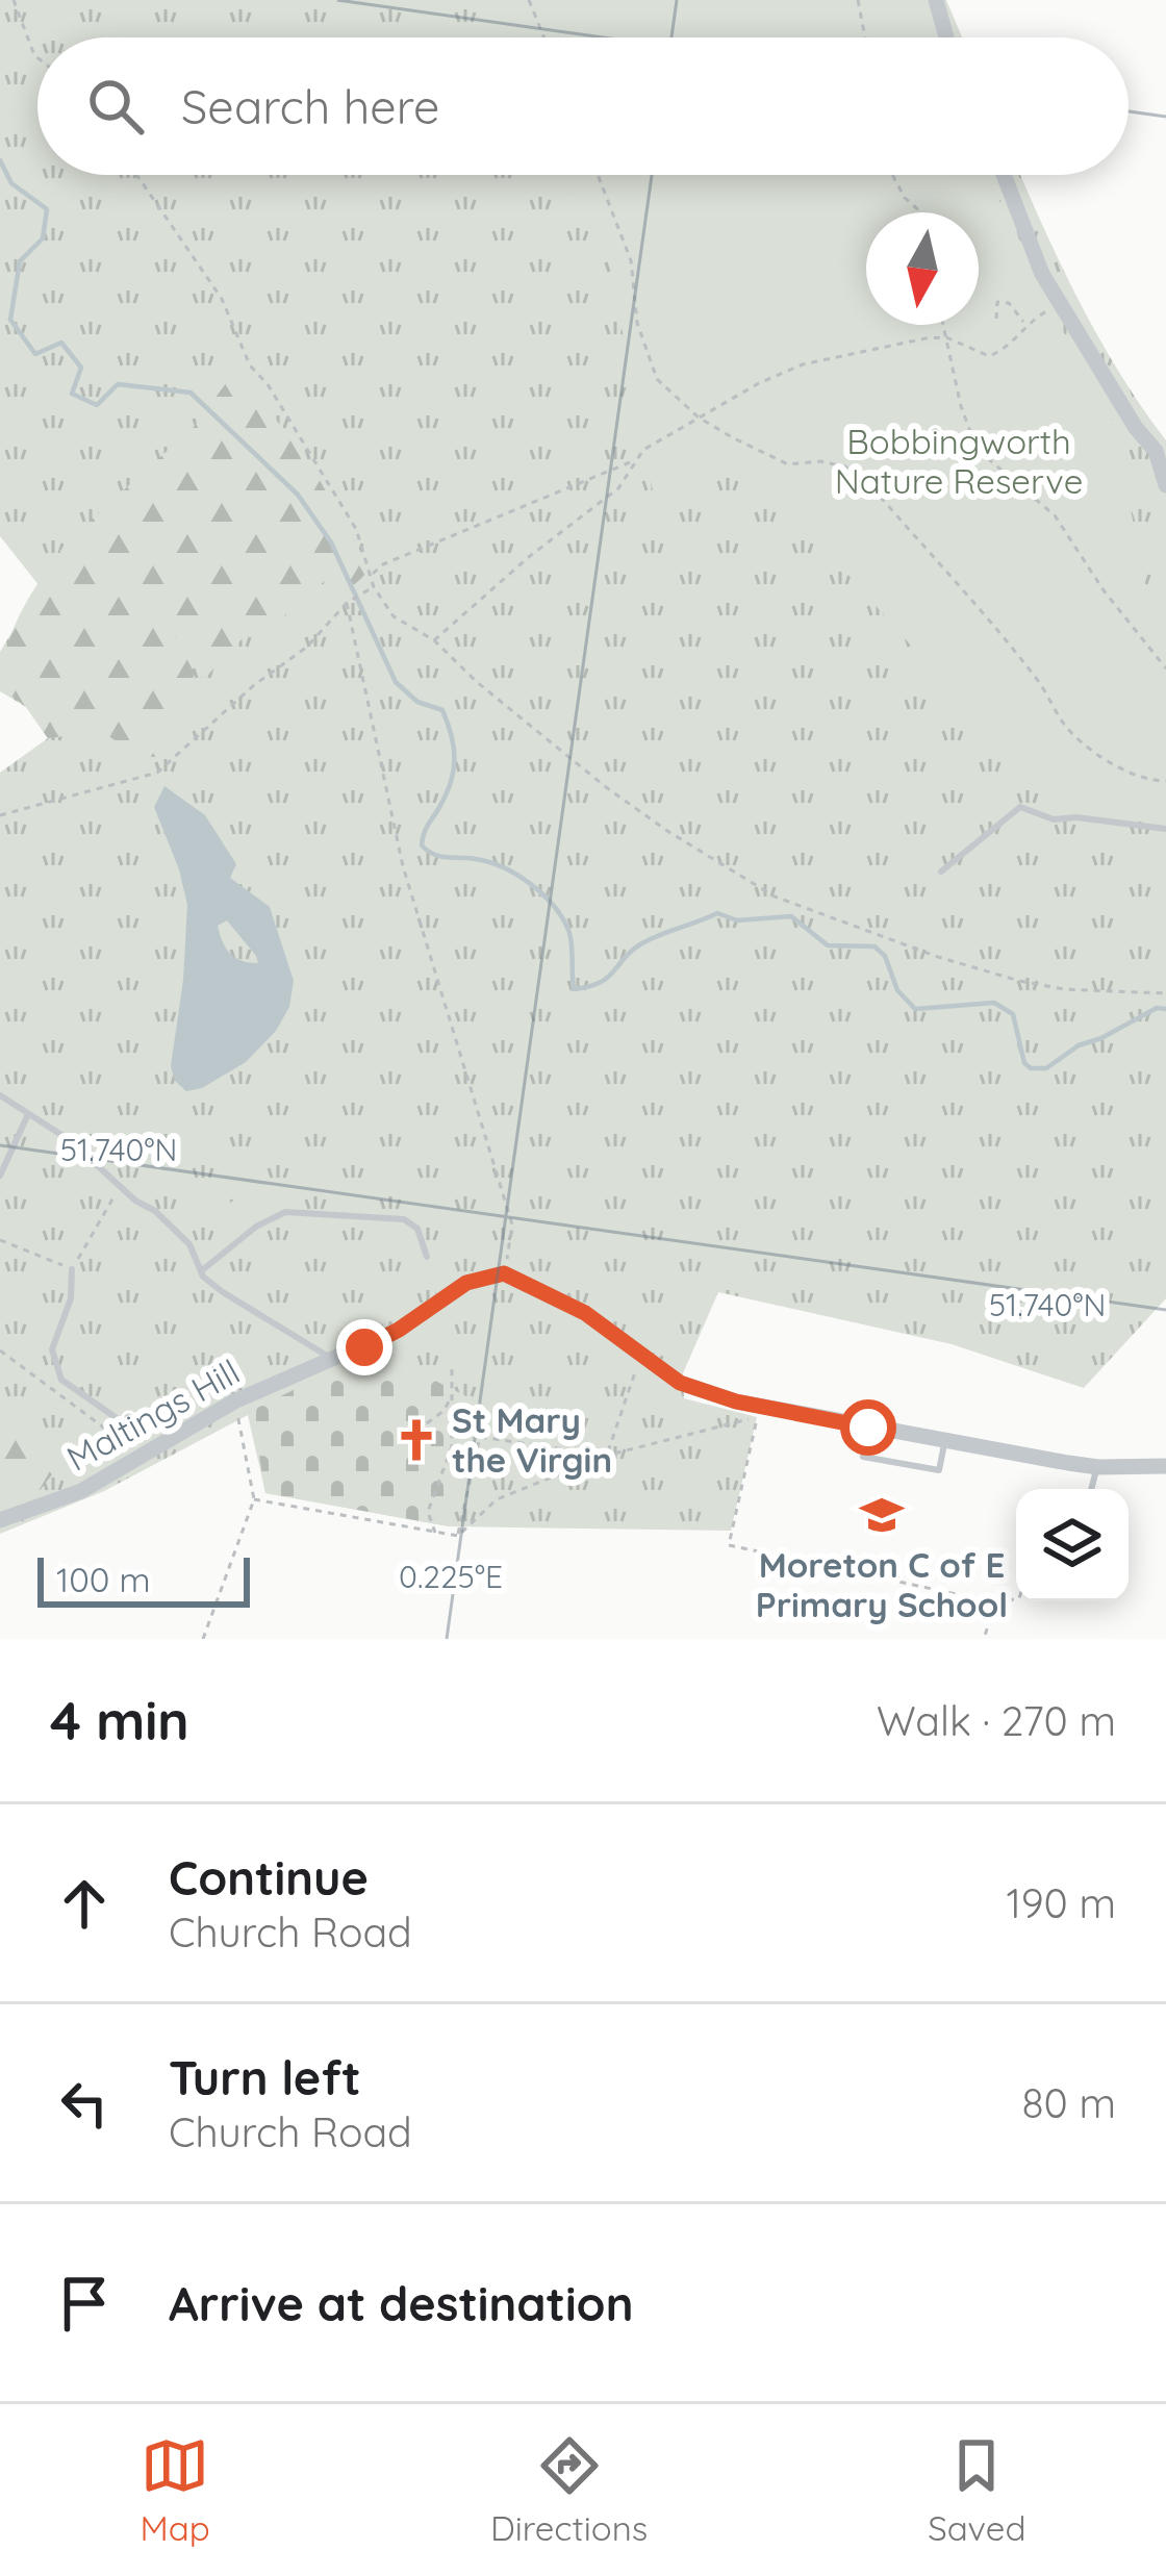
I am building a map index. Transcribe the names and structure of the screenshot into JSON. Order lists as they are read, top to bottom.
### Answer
{
  "streets": {
    "street": ["Maltings Hill"]
  },
  "parks": ["Bobbingworth Nature Reserve"],
  "places": {
    "church": ["St Mary the Virgin"],
    "school or university": ["Moreton C of E Primary School"]
  },
  "scale_bar": "100 m",
  "north": "bottom",
  "page": {
    "search": "Search here",
    "scale": "100 m",
    "heading": ["4 min", "Walk · 270 m"],
    "list": [
      ["Continue", "Church Road", "190 m"],
      ["Turn left", "Church Road", "80 m"],
      "Arrive at destination"
    ],
    "nav": ["Map", "Directions", "Saved"]
  },
  "coordinates": ["51.740°N", "0.225°E"]
}
